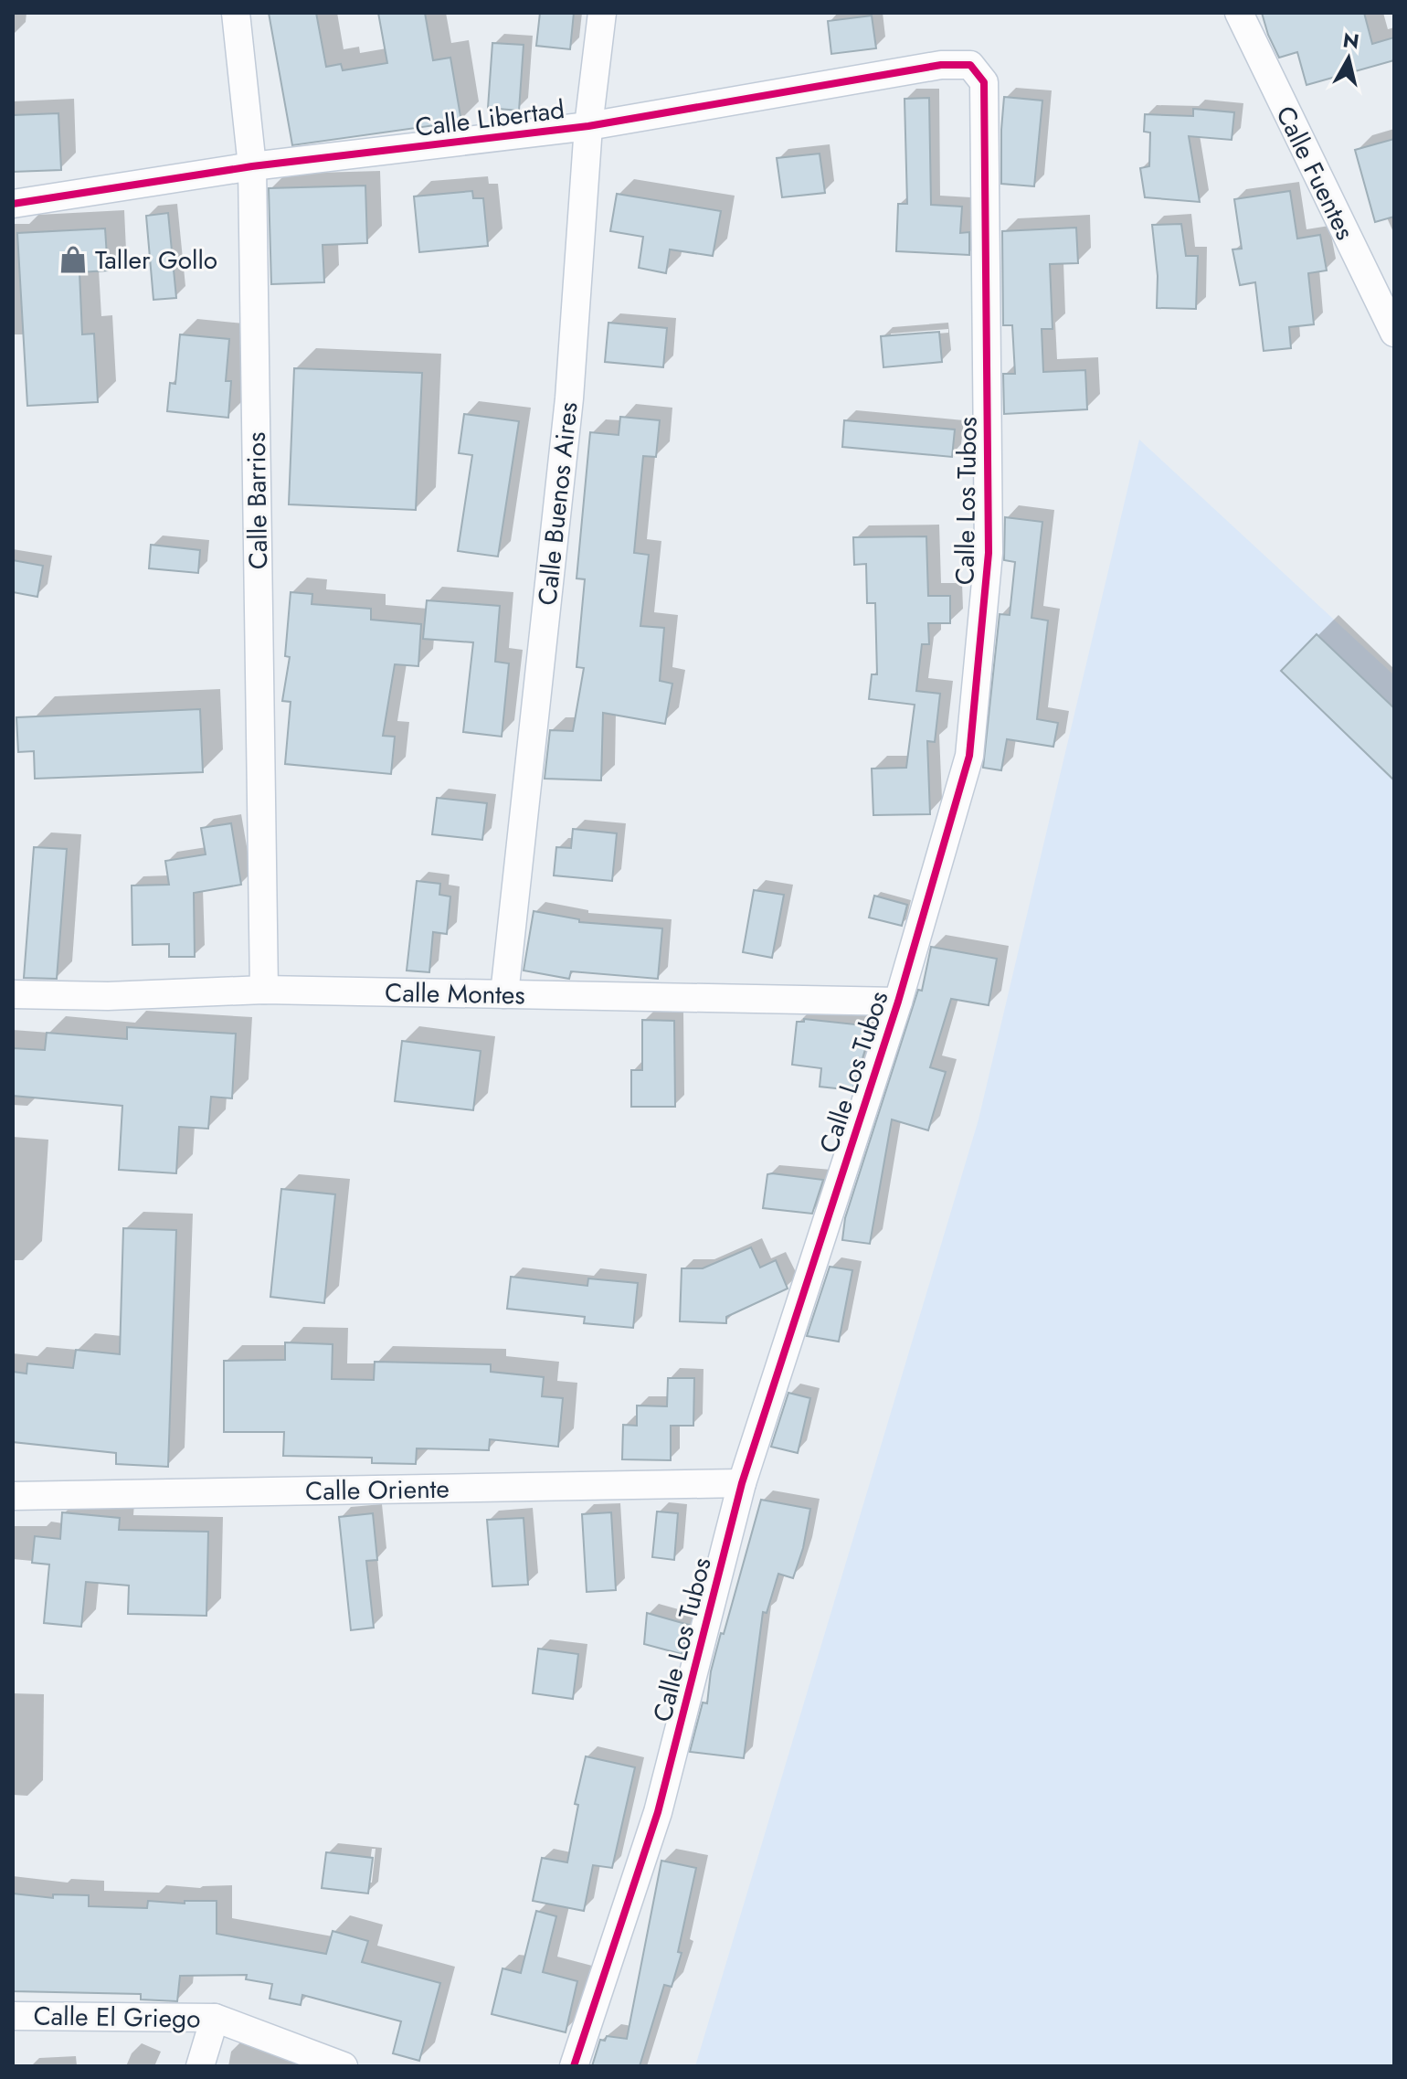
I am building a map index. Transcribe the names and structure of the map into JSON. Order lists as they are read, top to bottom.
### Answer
{
  "streets": {
    "street": [
      "Calle Libertad",
      "Calle Fuentes",
      "Calle Barrios",
      "Calle Los Tubos",
      "Calle Buenos Aires",
      "Calle Montes",
      "Calle Oriente",
      "Calle El Griego"
    ]
  },
  "crossings": [
    ["Calle Libertad", "Calle Barrios"],
    ["Calle Libertad", "Calle Los Tubos"],
    ["Calle Libertad", "Calle Buenos Aires"],
    ["Calle Barrios", "Calle Montes"],
    ["Calle Los Tubos", "Calle Montes"],
    ["Calle Los Tubos", "Calle Oriente"],
    ["Calle Buenos Aires", "Calle Montes"]
  ],
  "places": {
    "shop": ["Taller Gollo"]
  },
  "north": "top"
}
